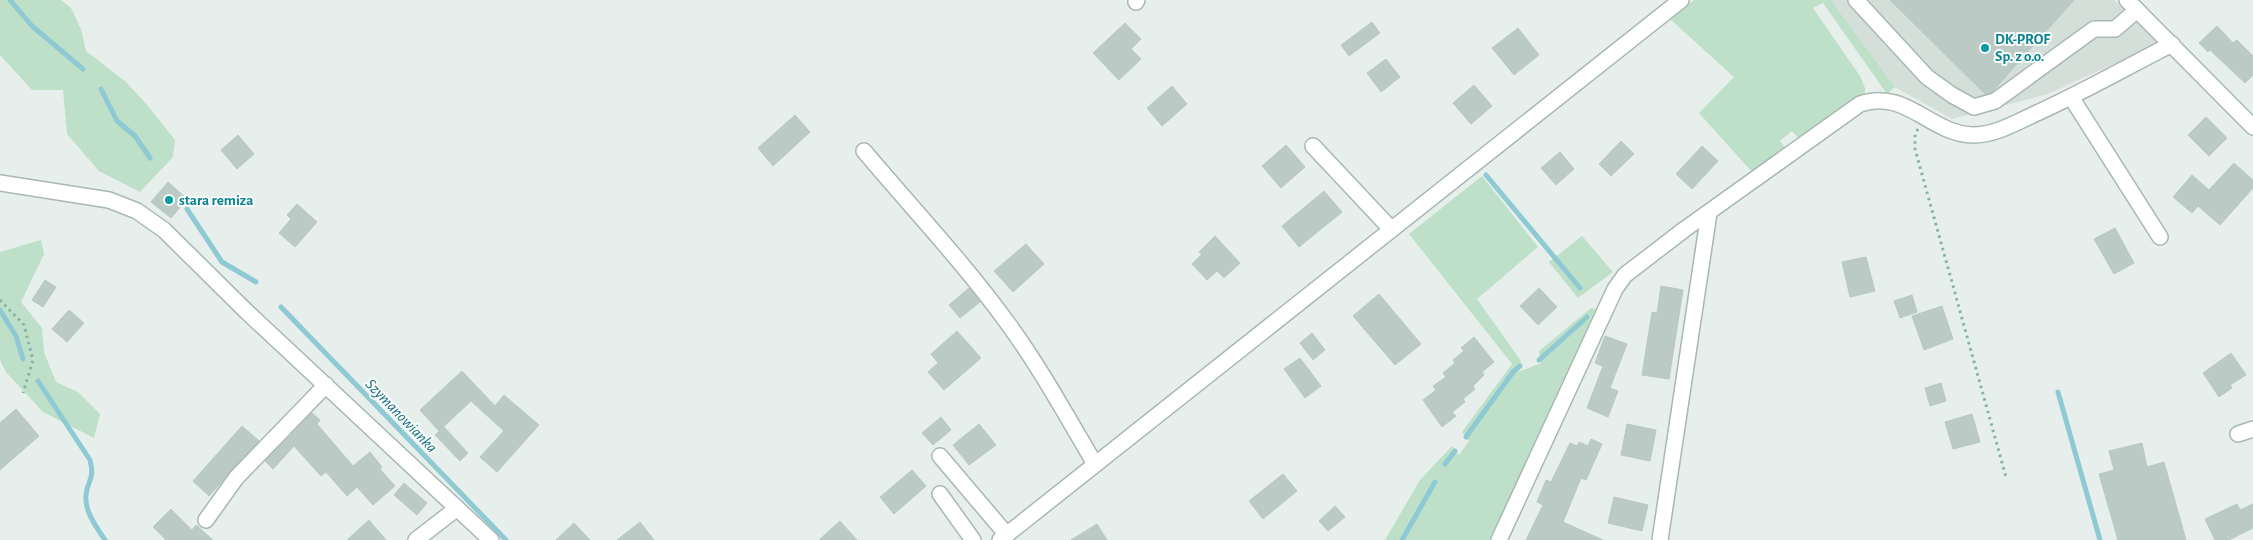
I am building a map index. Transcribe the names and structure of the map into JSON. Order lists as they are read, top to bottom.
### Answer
{
  "water": ["Szymanowianka"],
  "places": ["DK-PROF Sp. z o.o.", "stara remiza"]
}
